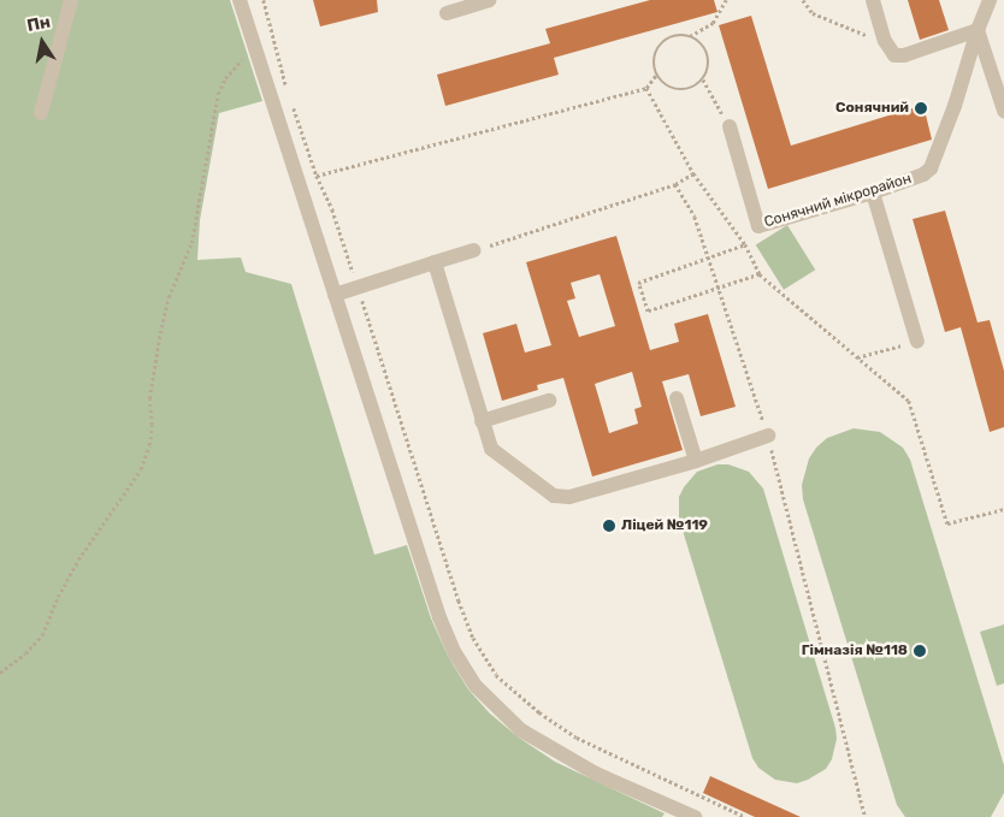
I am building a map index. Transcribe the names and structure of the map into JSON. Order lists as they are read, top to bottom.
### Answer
{
  "streets": {
    "street": ["Сонячний мікрорайон"]
  },
  "places": ["Сонячний", "Ліцей №119", "Гімназія №118"],
  "north": "top"
}
